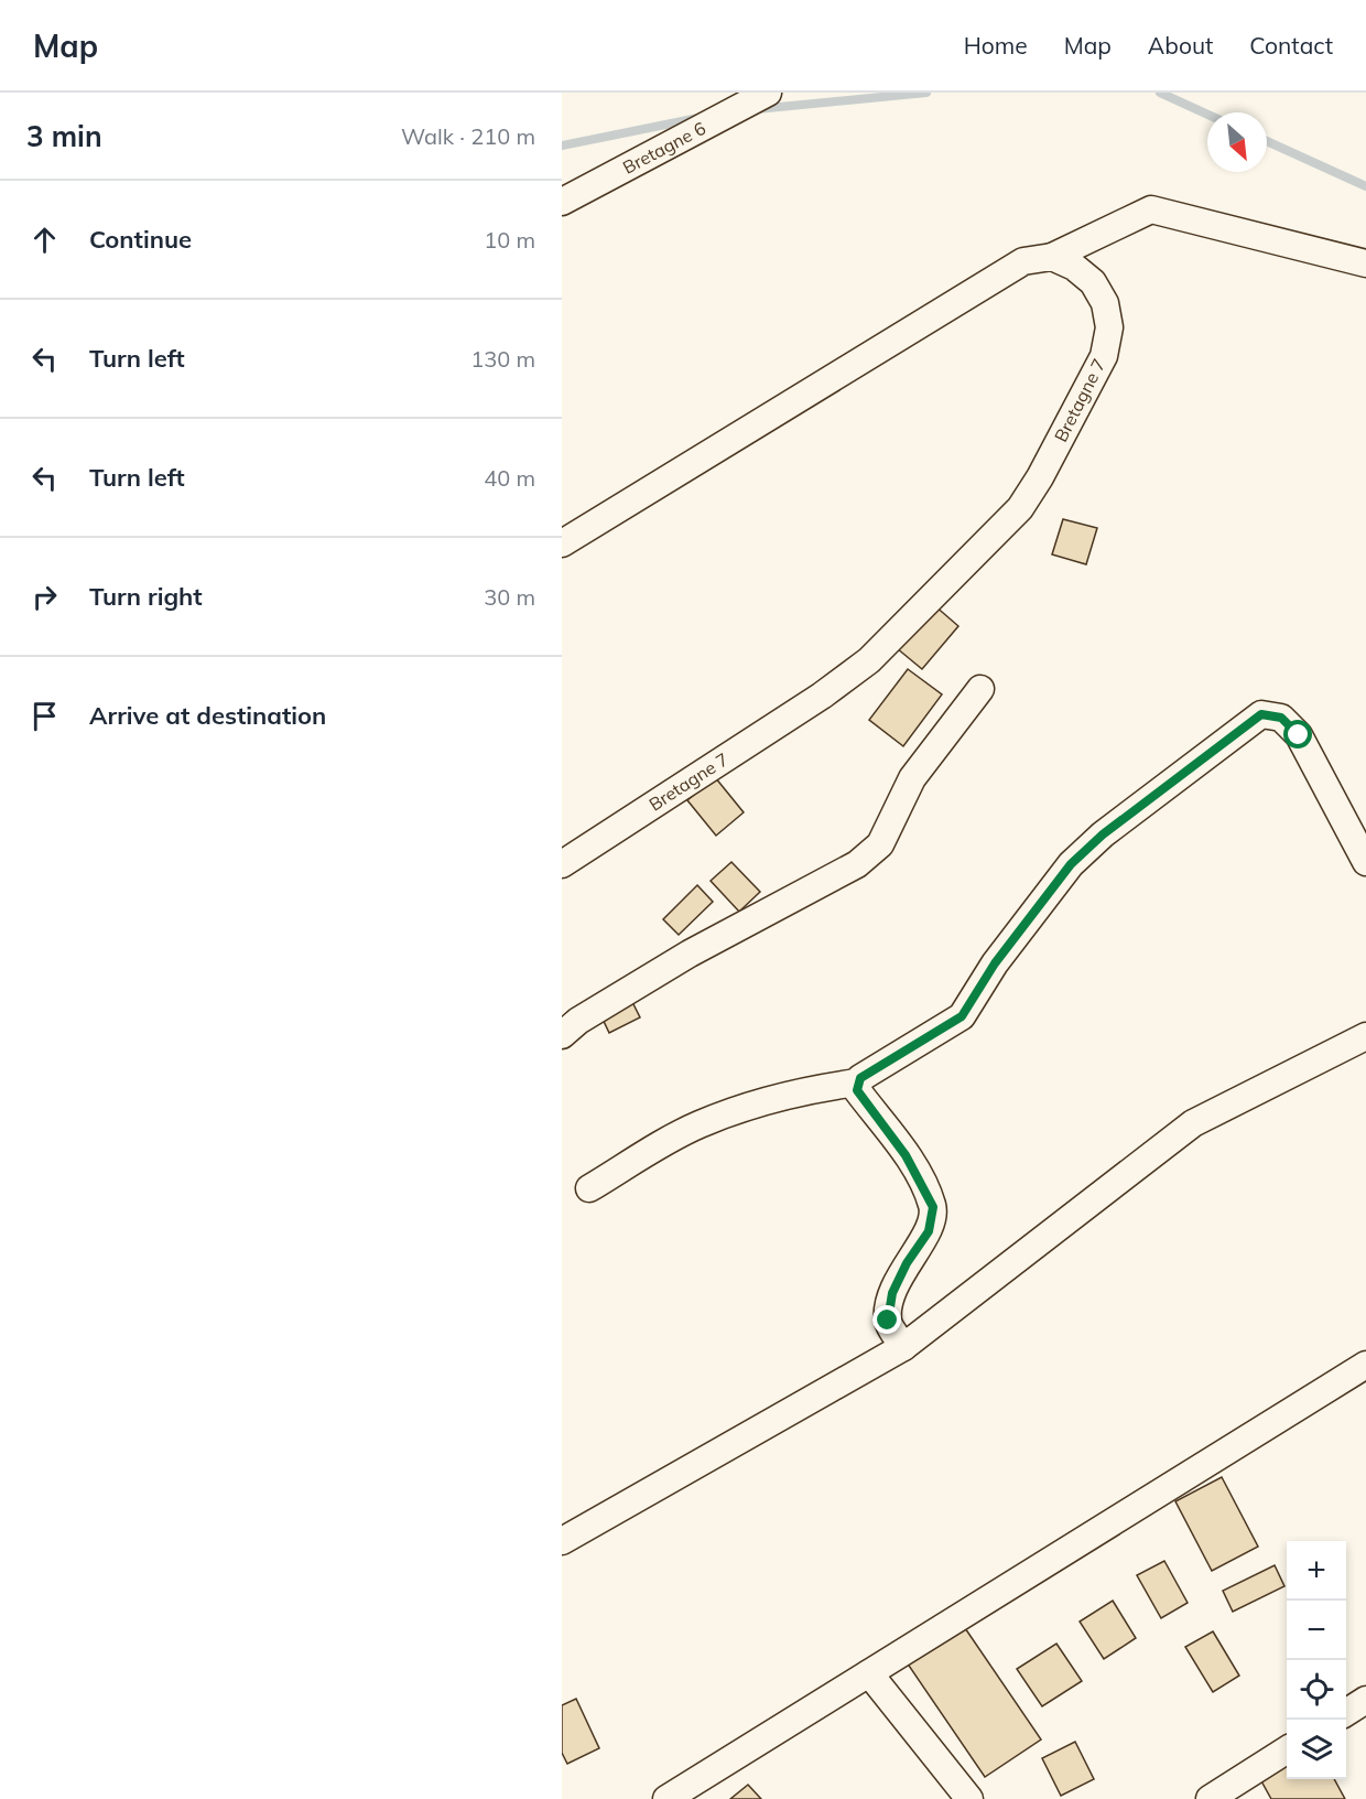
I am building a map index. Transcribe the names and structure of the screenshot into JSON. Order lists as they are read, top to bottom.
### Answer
{
  "streets": {
    "street": ["Bretagne 6", "Bretagne 7"]
  },
  "north": "bottom right",
  "page": {
    "header": "Map",
    "nav": [
      "Home",
      "Map",
      "About",
      "Contact"
    ],
    "heading": ["3 min", "Walk · 210 m"],
    "list": [
      ["Continue", "10 m"],
      ["Turn left", "130 m"],
      ["Turn left", "40 m"],
      ["Turn right", "30 m"],
      "Arrive at destination"
    ],
    "map_buttons": ["+", "−"]
  }
}
